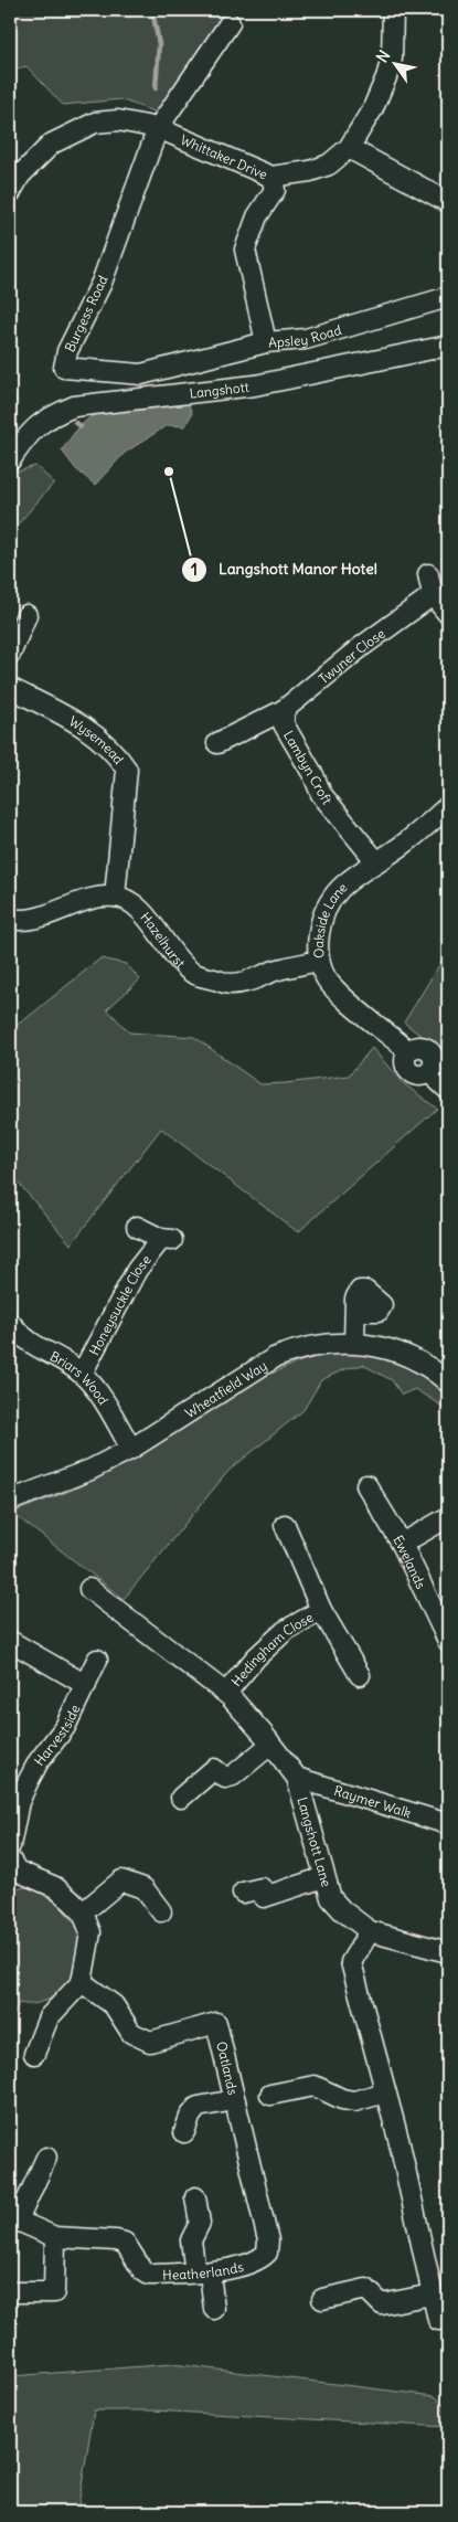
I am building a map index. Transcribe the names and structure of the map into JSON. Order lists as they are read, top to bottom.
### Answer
{
  "streets": {
    "street": [
      "Whittaker Drive",
      "Burgess Road",
      "Apsley Road",
      "Langshott",
      "Twyner Close",
      "Wysemead",
      "Lambyn Croft",
      "Oakside Lane",
      "Hazelhurst",
      "Honeysuckle Close",
      "Briars Wood",
      "Wheatfield Way",
      "Ewelands",
      "Hedingham Close",
      "Harvestside",
      "Raymer Walk",
      "Langshott Lane",
      "Oatlands",
      "Heatherlands"
    ]
  },
  "crossings": [
    ["Whittaker Drive", "Burgess Road"],
    ["Whittaker Drive", "Apsley Road"],
    ["Burgess Road", "Apsley Road"],
    ["Twyner Close", "Lambyn Croft"],
    ["Wysemead", "Hazelhurst"],
    ["Lambyn Croft", "Oakside Lane"],
    ["Oakside Lane", "Hazelhurst"],
    ["Honeysuckle Close", "Briars Wood"],
    ["Briars Wood", "Wheatfield Way"],
    ["Hedingham Close", "Langshott Lane"],
    ["Raymer Walk", "Langshott Lane"],
    ["Oatlands", "Heatherlands"]
  ],
  "places": ["Langshott Manor Hotel"],
  "north": "top left"
}
